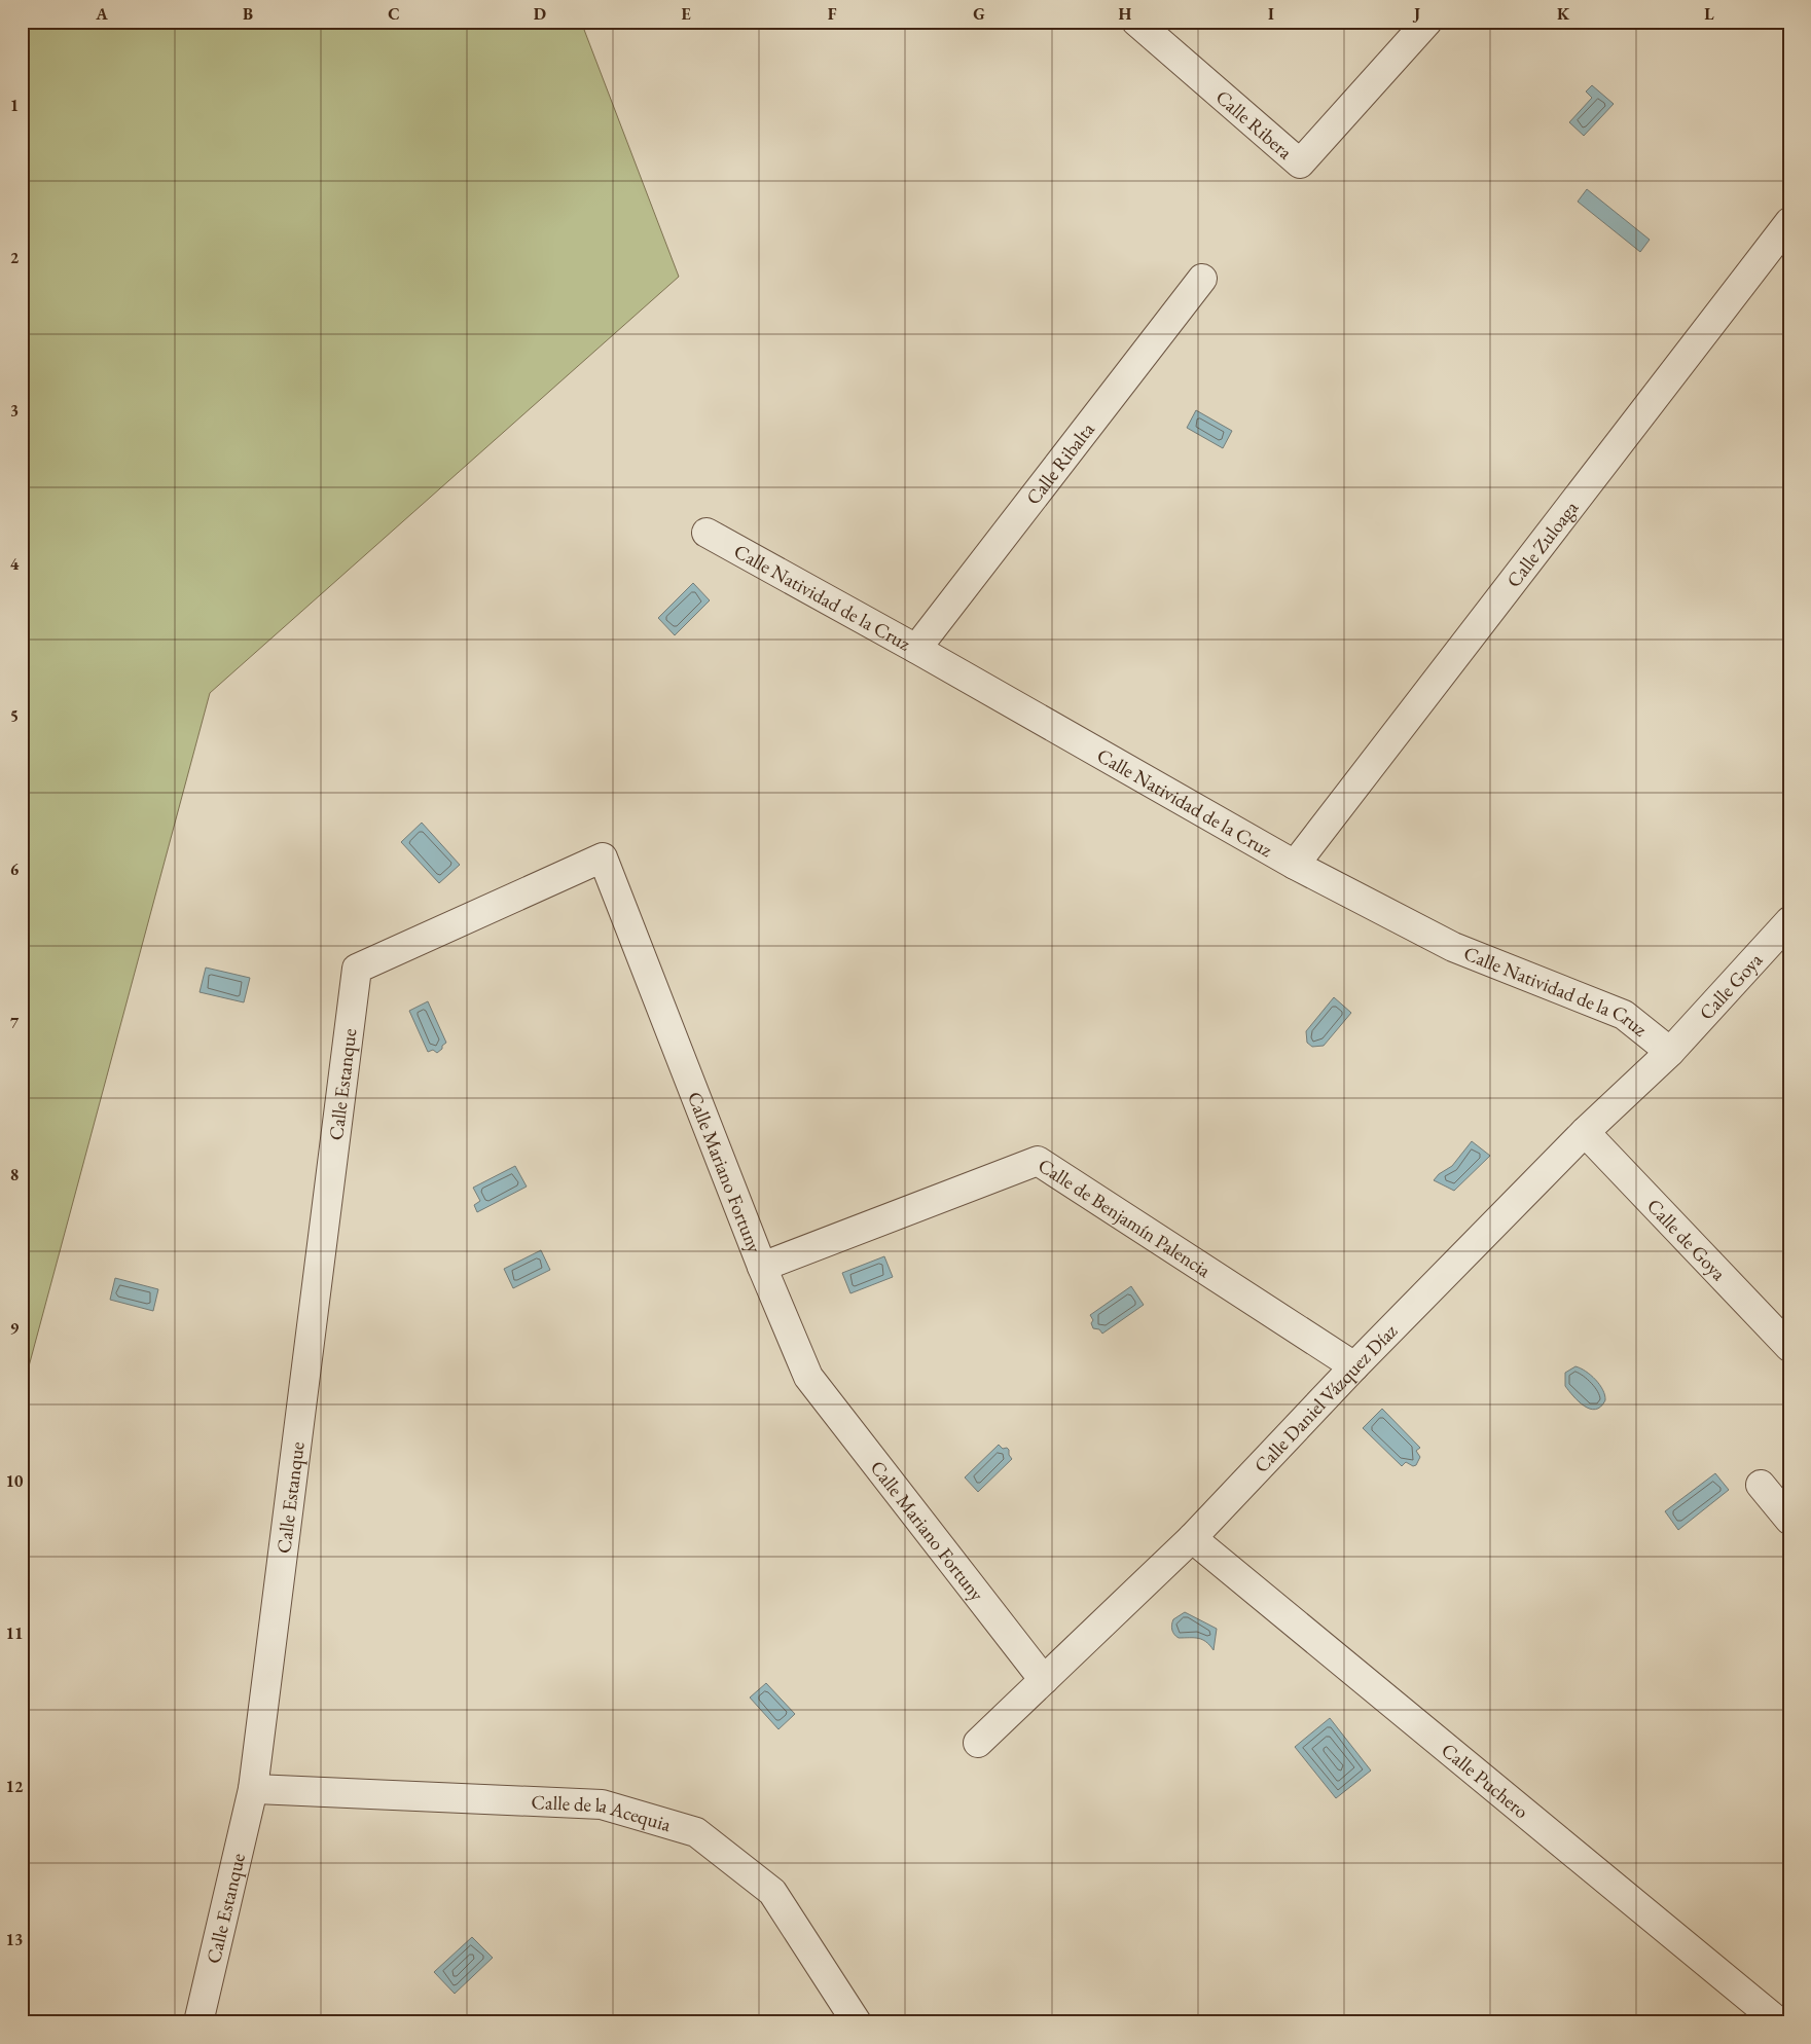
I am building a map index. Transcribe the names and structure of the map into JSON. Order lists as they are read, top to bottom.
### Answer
{
  "streets": {
    "street": [
      "Calle Ribera",
      "Calle Ribalta",
      "Calle Zuloaga",
      "Calle Natividad de la Cruz",
      "Calle Goya",
      "Calle Estanque",
      "Calle Mariano Fortuny",
      "Calle de Benjamín Palencia",
      "Calle de Goya",
      "Calle Daniel Vázquez Díaz",
      "Calle Puchero",
      "Calle de la Acequia"
    ]
  },
  "crossings": [
    ["Calle Ribalta", "Calle Natividad de la Cruz"],
    ["Calle Zuloaga", "Calle Natividad de la Cruz"],
    ["Calle Natividad de la Cruz", "Calle Goya"],
    ["Calle Natividad de la Cruz", "Calle Daniel Vázquez Díaz"],
    ["Calle Goya", "Calle Daniel Vázquez Díaz"],
    ["Calle Estanque", "Calle Mariano Fortuny"],
    ["Calle Estanque", "Calle de la Acequia"],
    ["Calle Mariano Fortuny", "Calle de Benjamín Palencia"],
    ["Calle Mariano Fortuny", "Calle Daniel Vázquez Díaz"],
    ["Calle de Benjamín Palencia", "Calle Daniel Vázquez Díaz"],
    ["Calle de Goya", "Calle Daniel Vázquez Díaz"],
    ["Calle Daniel Vázquez Díaz", "Calle Puchero"]
  ],
  "grid": {
    "columns": [
      "A",
      "B",
      "C",
      "D",
      "E",
      "F",
      "G",
      "H",
      "I",
      "J",
      "K",
      "L"
    ],
    "rows": [
      "1",
      "2",
      "3",
      "4",
      "5",
      "6",
      "7",
      "8",
      "9",
      "10",
      "11",
      "12",
      "13"
    ]
  }
}
